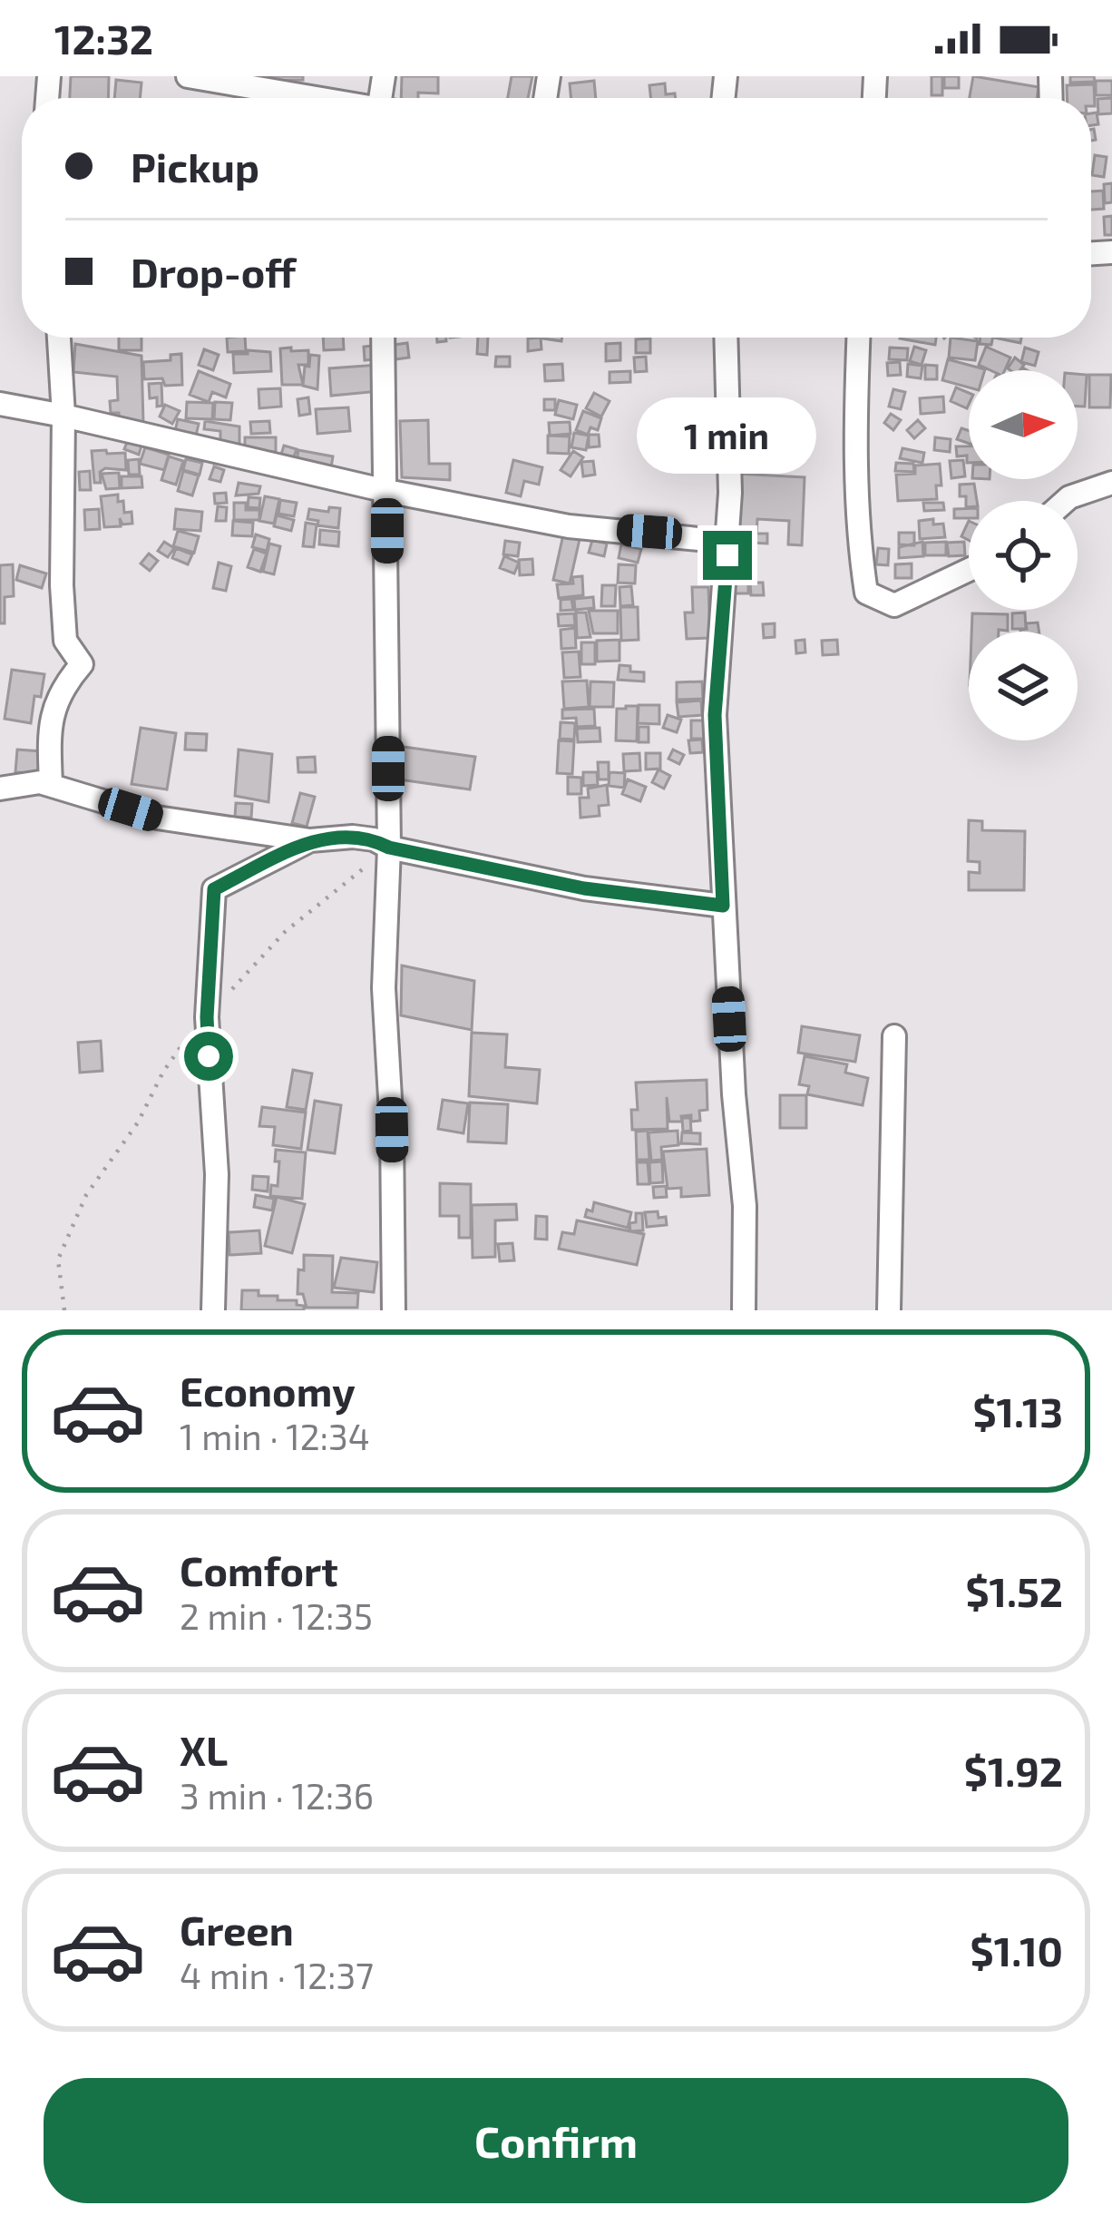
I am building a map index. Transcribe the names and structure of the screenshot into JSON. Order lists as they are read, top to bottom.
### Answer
{
  "north": "right",
  "page": {
    "status": "12:32",
    "banner": ["Pickup", "Drop-off"],
    "bubble": "1 min",
    "list": [
      {
        "name": "Economy",
        "note": "1 min · 12:34",
        "value": "$1.13"
      },
      {
        "name": "Comfort",
        "note": "2 min · 12:35",
        "value": "$1.52"
      },
      {
        "name": "XL",
        "note": "3 min · 12:36",
        "value": "$1.92"
      },
      {
        "name": "Green",
        "note": "4 min · 12:37",
        "value": "$1.10"
      }
    ],
    "buttons": "Confirm"
  }
}
